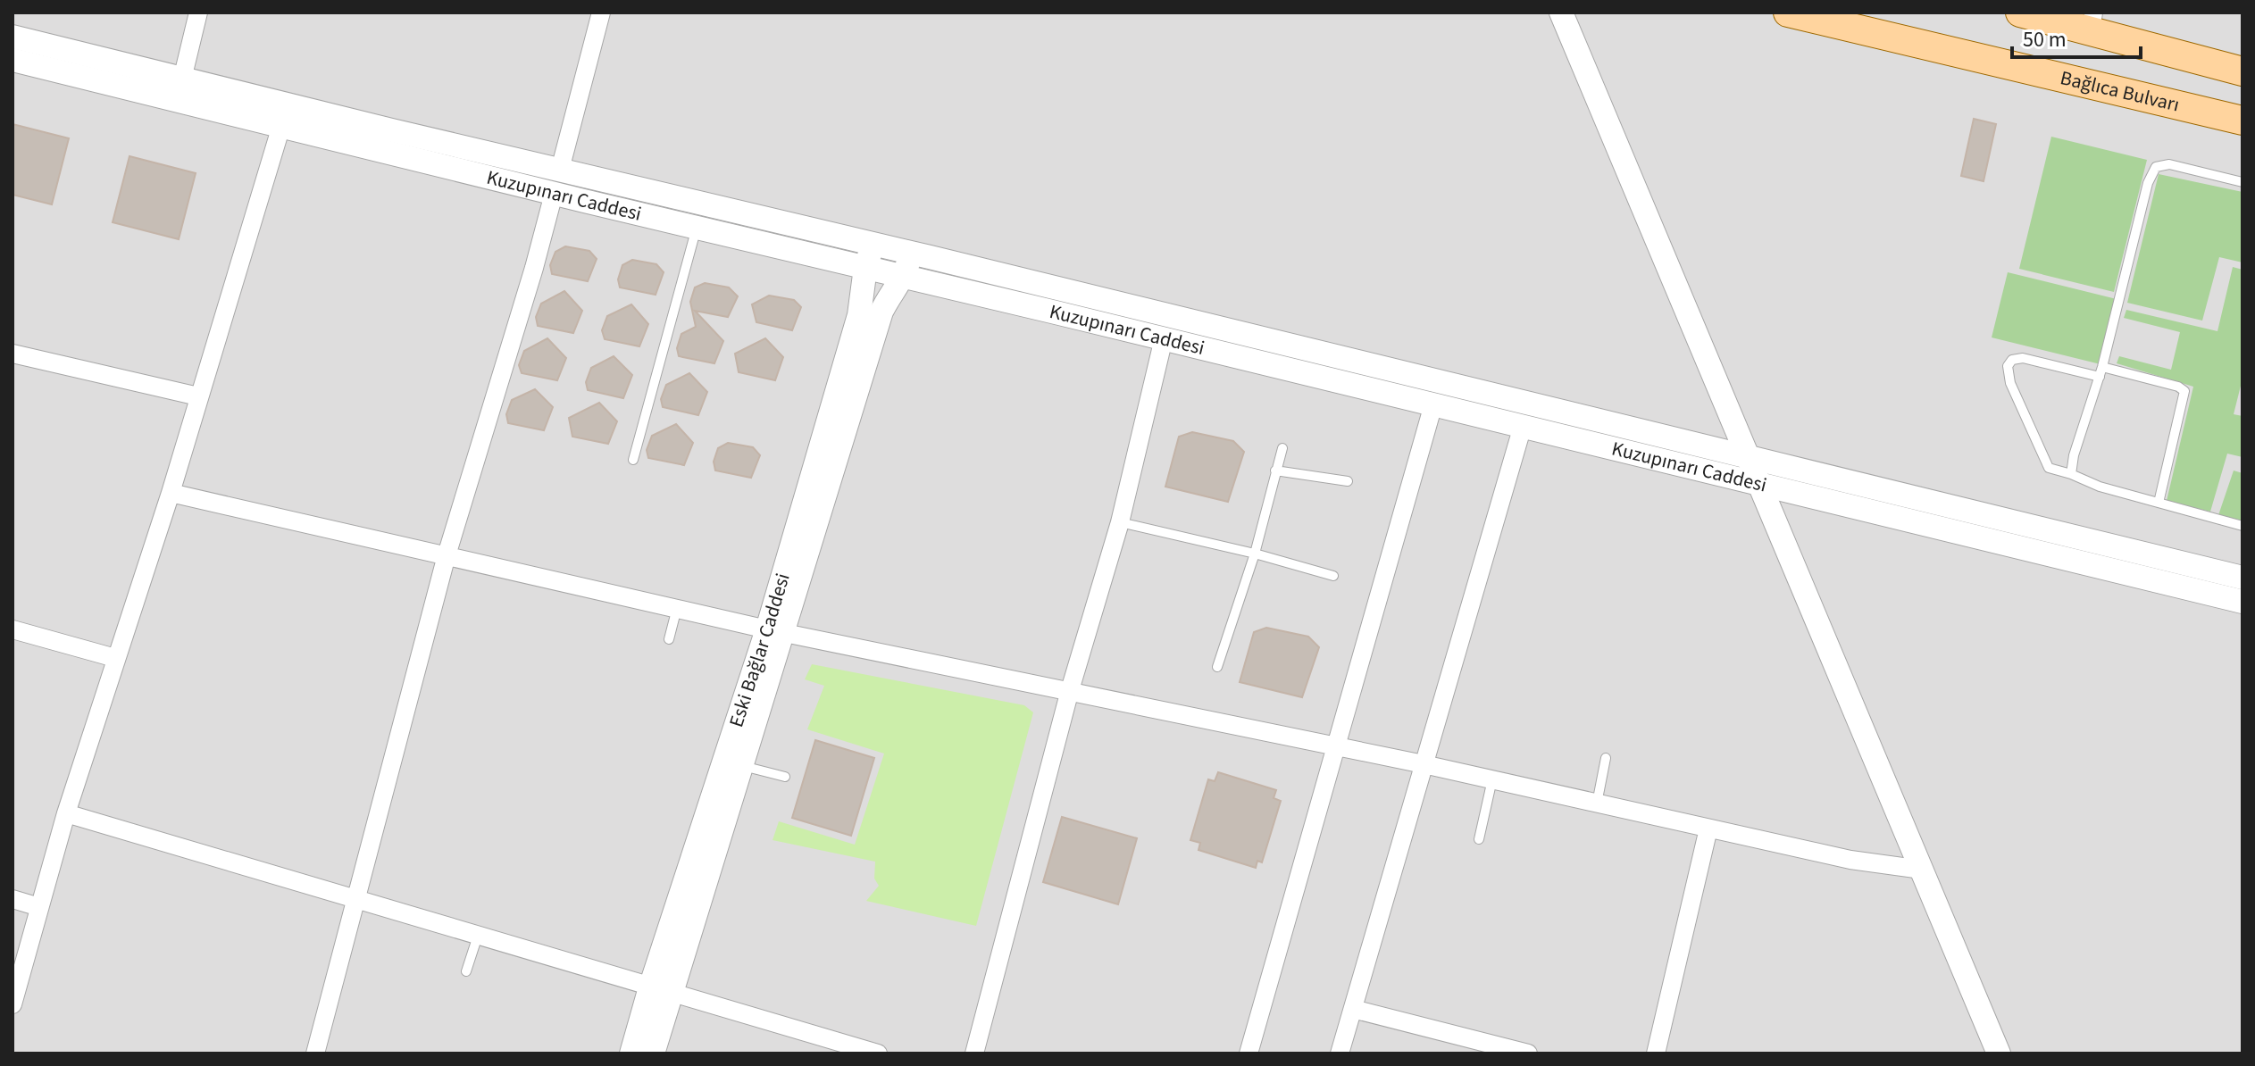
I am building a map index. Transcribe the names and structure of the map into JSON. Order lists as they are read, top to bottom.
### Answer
{
  "streets": {
    "main road": ["Bağlıca Bulvarı"],
    "street": ["Kuzupınarı Caddesi", "Eski Bağlar Caddesi"]
  },
  "crossings": [
    ["Kuzupınarı Caddesi", "Eski Bağlar Caddesi"]
  ],
  "scale_bar": "50 m"
}
